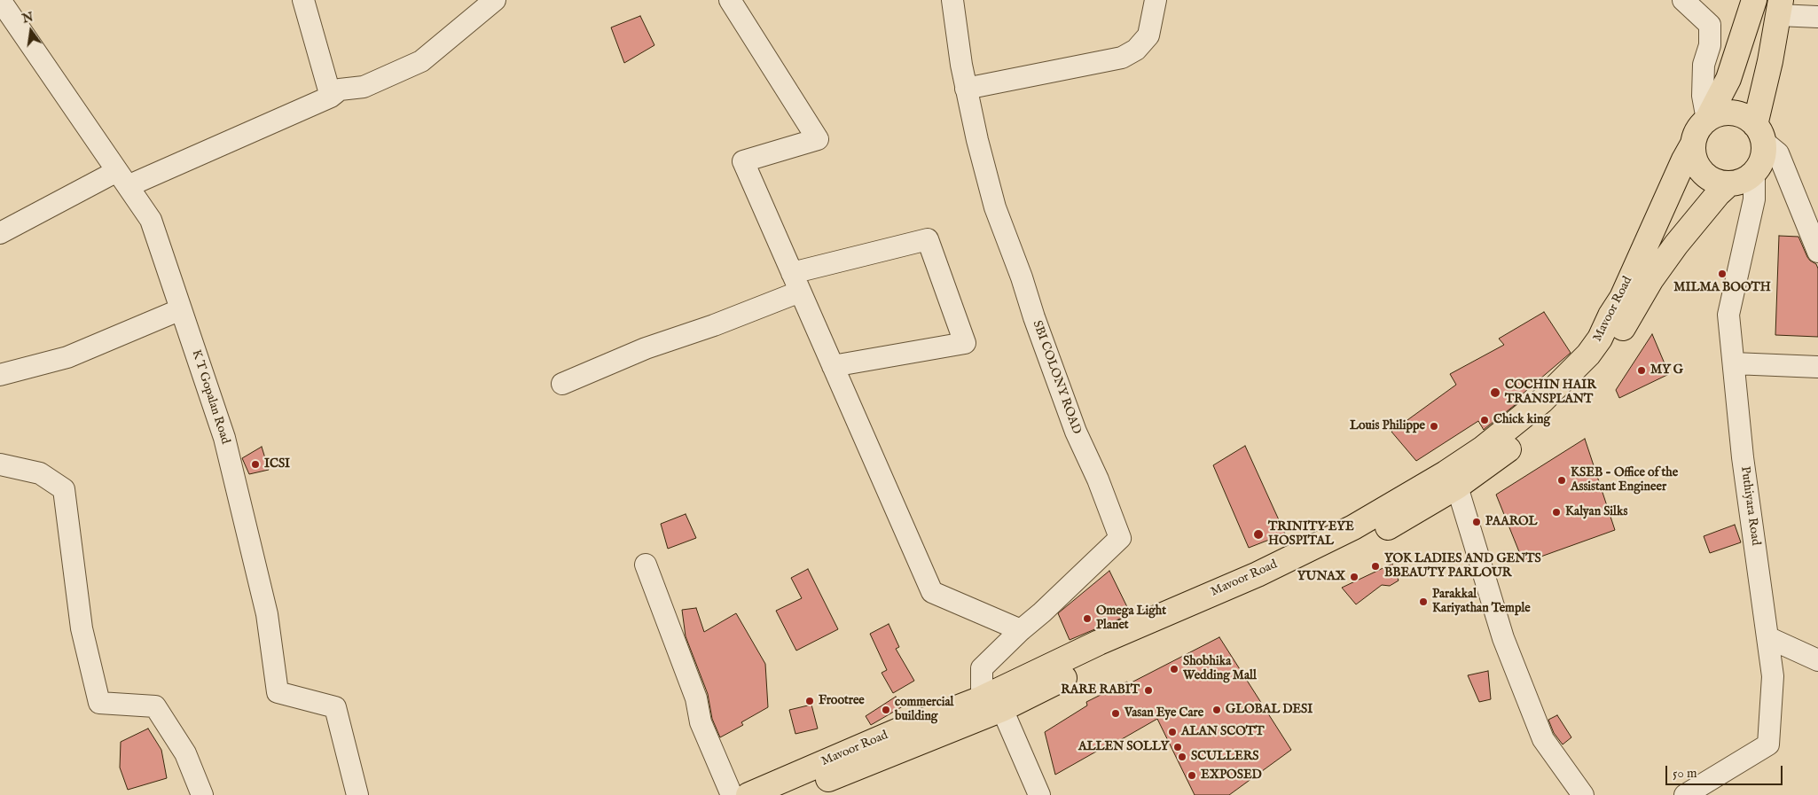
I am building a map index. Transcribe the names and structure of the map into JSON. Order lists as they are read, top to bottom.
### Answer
{
  "streets": {
    "main road": ["Mavoor Road"],
    "street": ["SBI COLONY ROAD", "K T Gopalan Road", "Puthiyara Road"]
  },
  "crossings": [
    ["Mavoor Road", "SBI COLONY ROAD"],
    ["Mavoor Road", "Puthiyara Road"]
  ],
  "places": [
    "MILMA BOOTH",
    "MY G",
    "COCHIN HAIR TRANSPLANT",
    "Chick king",
    "Louis Philippe",
    "ICSI",
    "KSEB - Office of the Assistant Engineer",
    "Kalyan Silks",
    "PAAROL",
    "TRINITY EYE HOSPITAL",
    "YOK LADIES AND GENTS BBEAUTY PARLOUR",
    "YUNAX",
    "Parakkal Kariyathan Temple",
    "Omega Light Planet",
    "Shobhika Wedding Mall",
    "RARE RABIT",
    "Frootree",
    "commercial building",
    "GLOBAL DESI",
    "Vasan Eye Care",
    "ALAN SCOTT",
    "ALLEN SOLLY",
    "SCULLERS",
    "EXPOSED"
  ],
  "scale_bar": "50 m",
  "north": "top"
}
